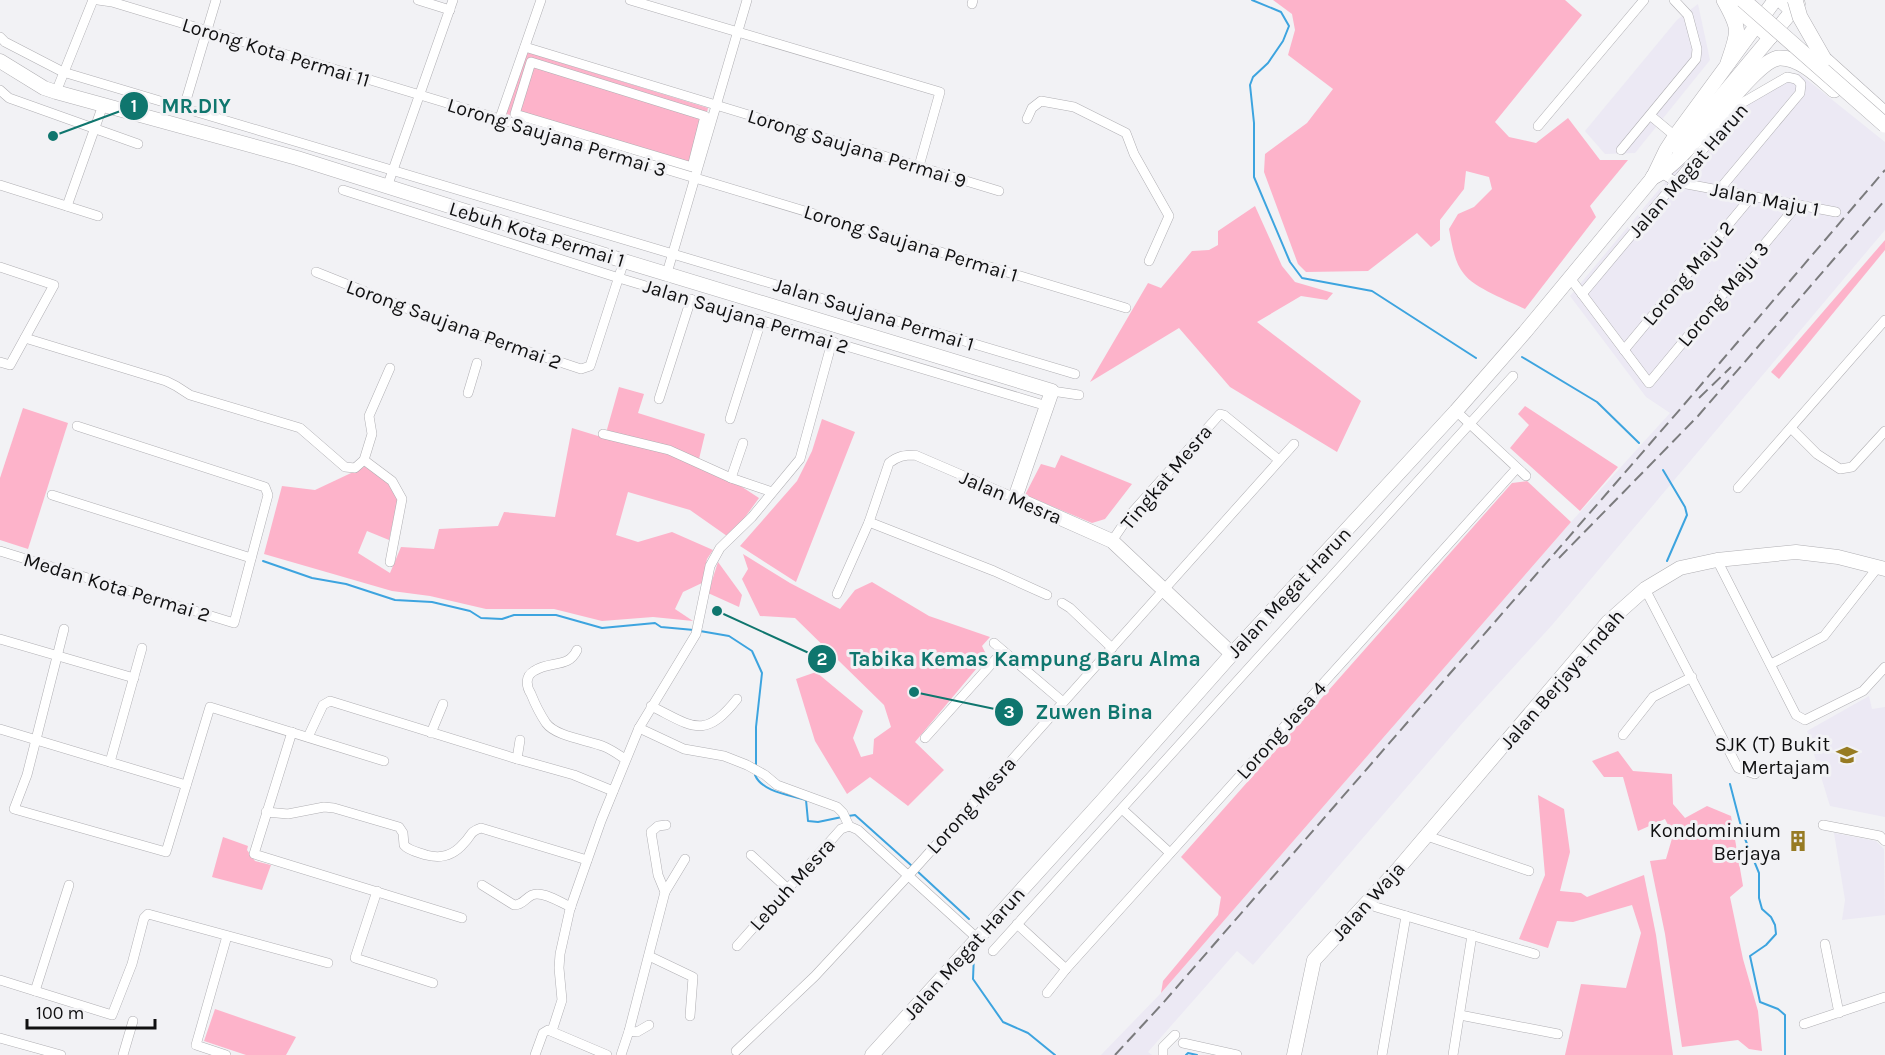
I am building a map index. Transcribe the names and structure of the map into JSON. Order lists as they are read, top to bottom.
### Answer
{
  "streets": {
    "street": [
      "Lorong Kota Permai 11",
      "Lorong Saujana Permai 3",
      "Lorong Saujana Permai 9",
      "Jalan Megat Harun",
      "Jalan Maju 1",
      "Lebuh Kota Permai 1",
      "Lorong Saujana Permai 1",
      "Lorong Maju 2",
      "Lorong Maju 3",
      "Jalan Saujana Permai 1",
      "Jalan Saujana Permai 2",
      "Lorong Saujana Permai 2",
      "Tingkat Mesra",
      "Jalan Mesra",
      "Medan Kota Permai 2",
      "Jalan Berjaya Indah",
      "Lorong Jasa 4",
      "Lorong Mesra",
      "Lebuh Mesra",
      "Jalan Waja"
    ]
  },
  "crossings": [
    ["Lorong Kota Permai 11", "Lorong Saujana Permai 3"],
    ["Lorong Saujana Permai 3", "Lorong Saujana Permai 1"],
    ["Jalan Megat Harun", "Jalan Maju 1"],
    ["Jalan Megat Harun", "Jalan Mesra"],
    ["Jalan Maju 1", "Lorong Maju 2"],
    ["Jalan Maju 1", "Lorong Maju 3"],
    ["Lebuh Kota Permai 1", "Jalan Saujana Permai 1"],
    ["Lebuh Kota Permai 1", "Lorong Saujana Permai 2"],
    ["Lorong Maju 2", "Lorong Maju 3"],
    ["Jalan Saujana Permai 2", "Lorong Saujana Permai 2"],
    ["Tingkat Mesra", "Jalan Mesra"],
    ["Tingkat Mesra", "Lorong Mesra"],
    ["Jalan Mesra", "Lorong Mesra"],
    ["Jalan Berjaya Indah", "Jalan Waja"]
  ],
  "places": {
    "other": ["MR.DIY", "Tabika Kemas Kampung Baru Alma", "Zuwen Bina"],
    "school or university": ["SJK (T) Bukit Mertajam"],
    "building": ["Kondominium Berjaya"]
  },
  "scale_bar": "100 m"
}
